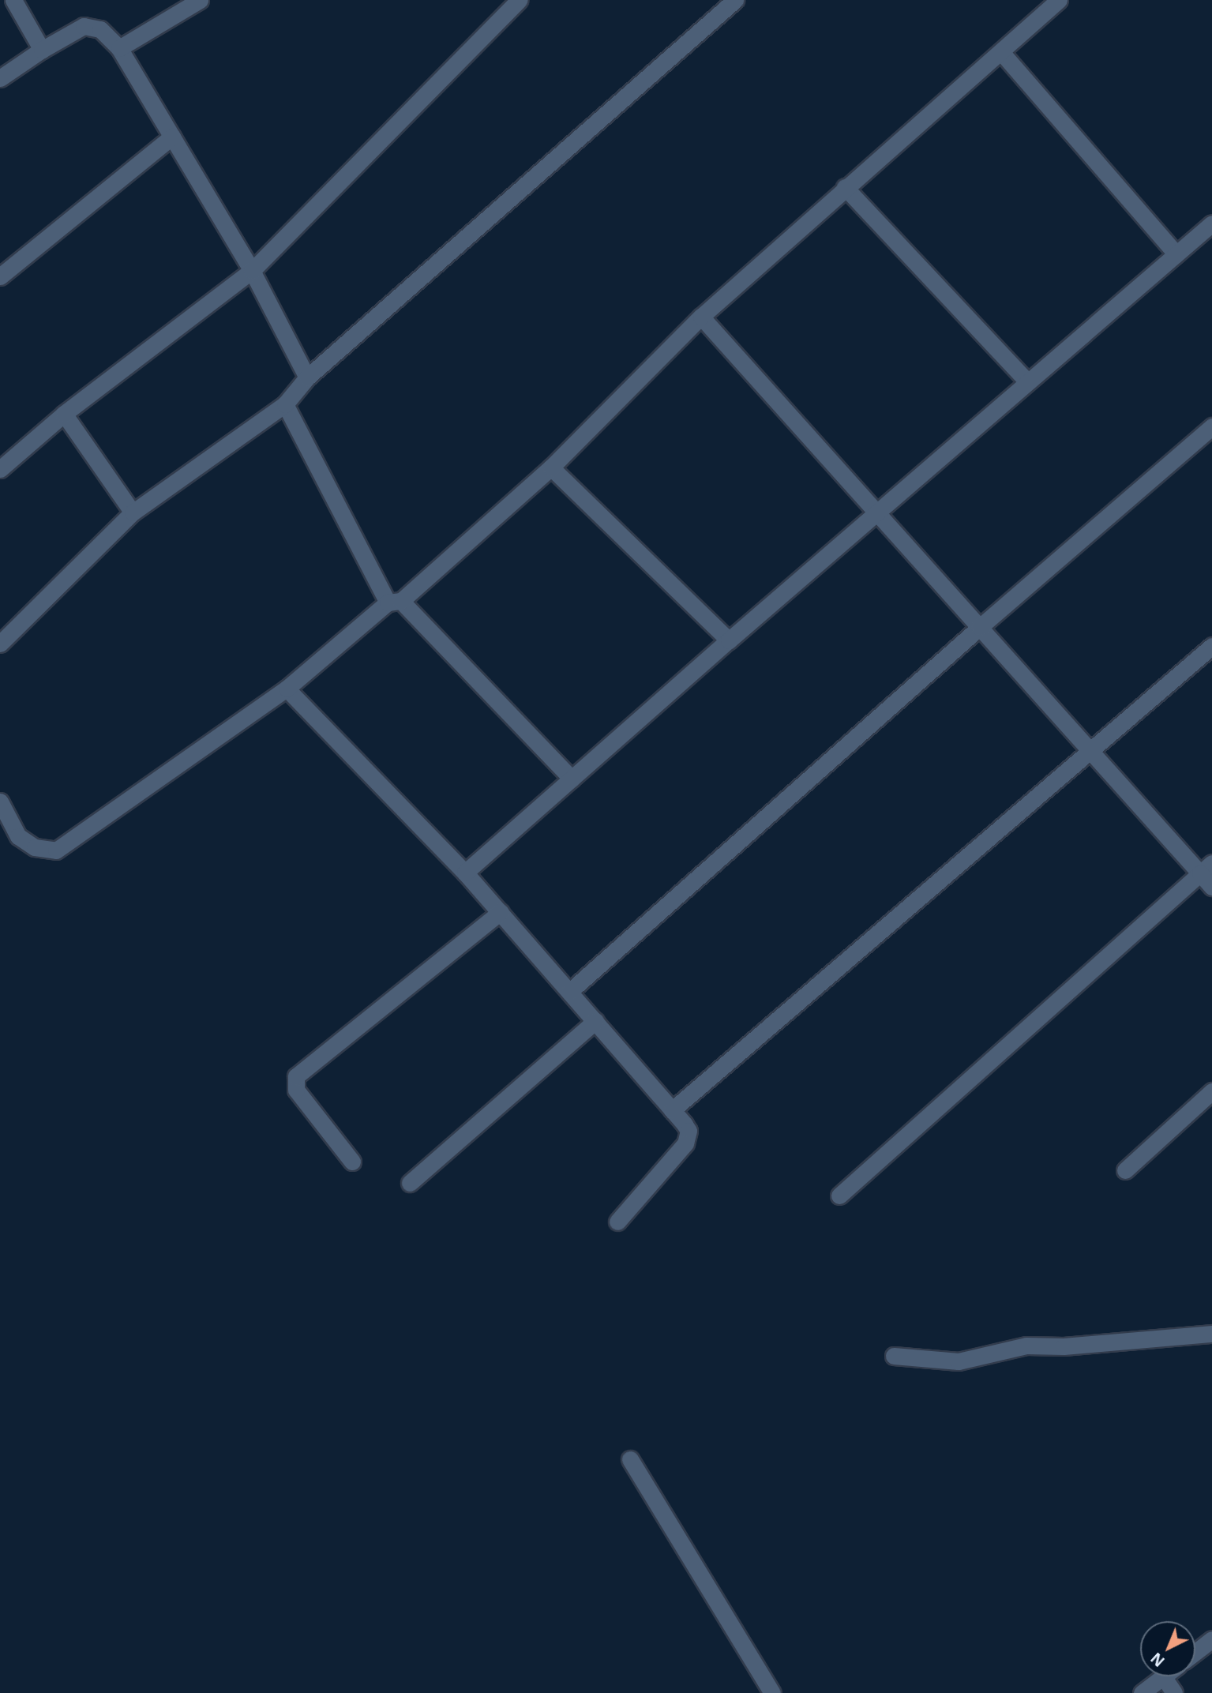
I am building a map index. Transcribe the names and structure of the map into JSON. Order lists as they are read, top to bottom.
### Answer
{
  "north": "bottom left"
}
